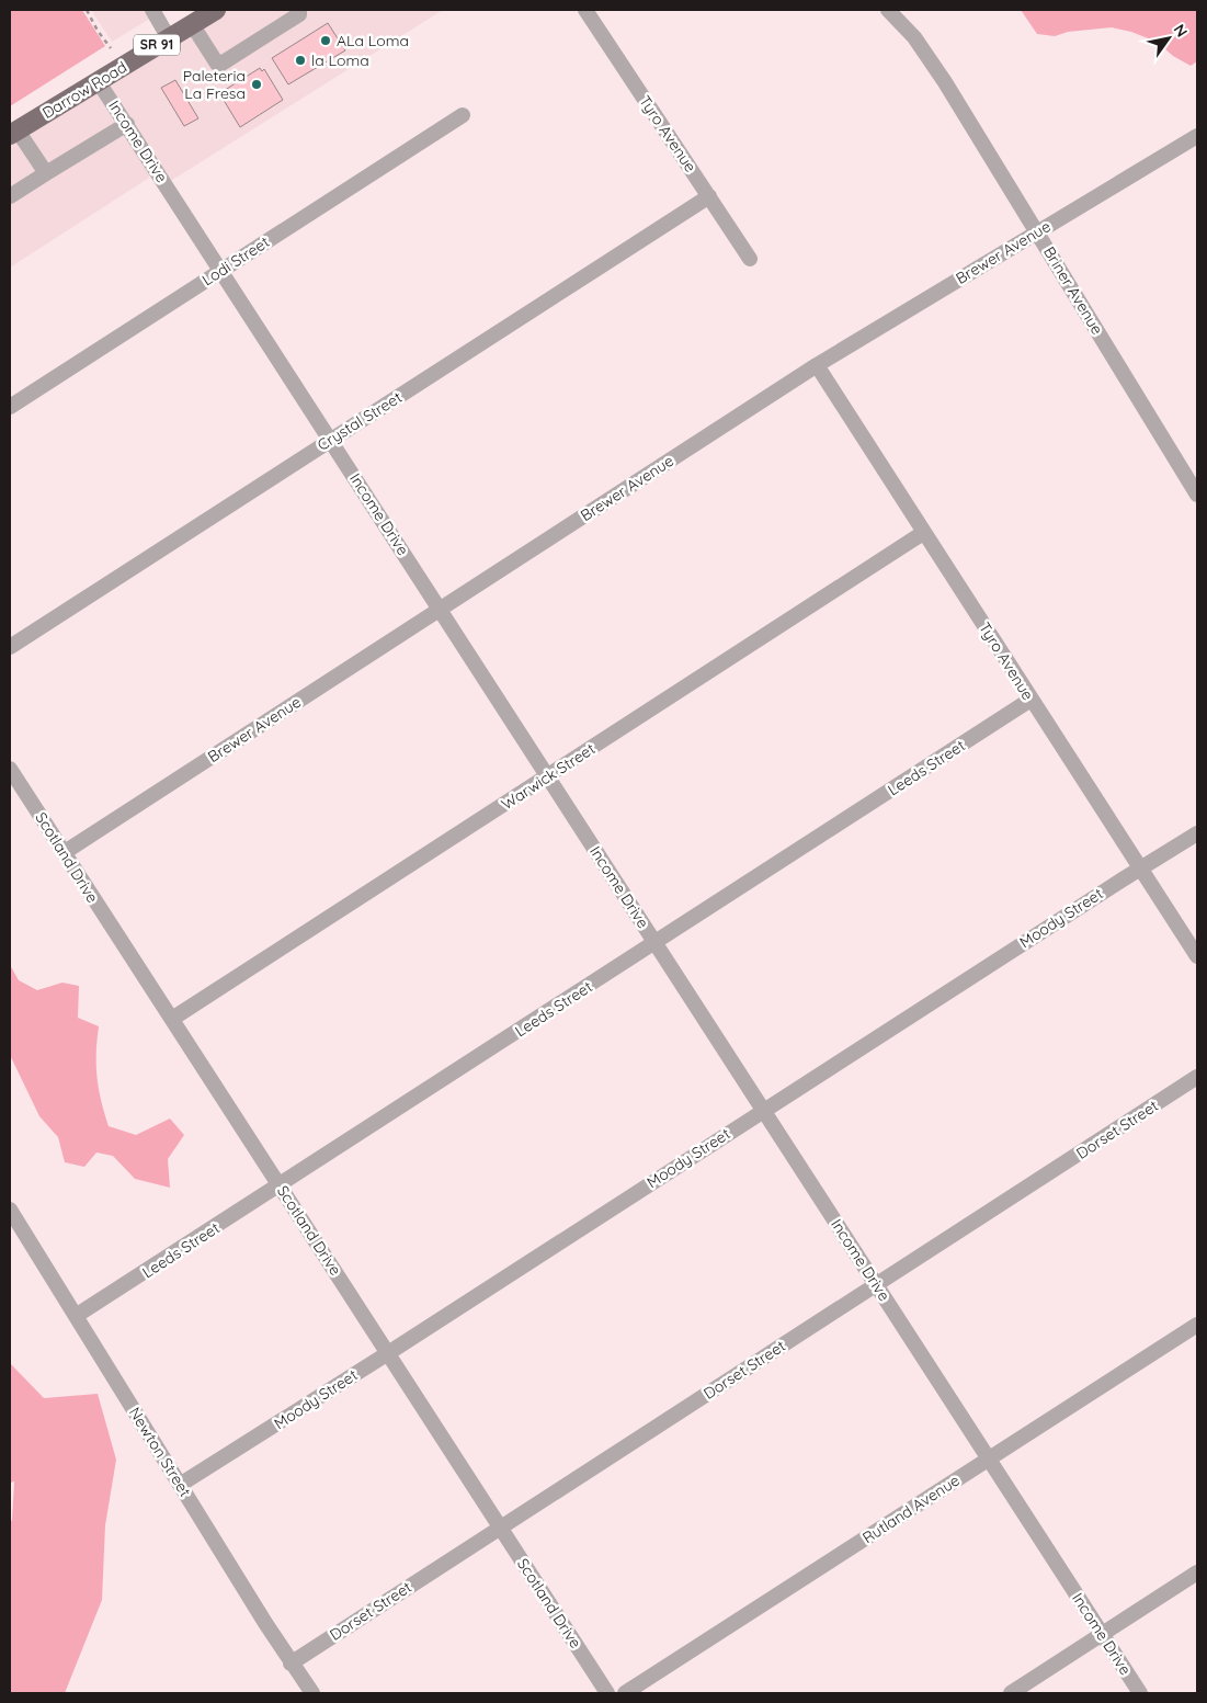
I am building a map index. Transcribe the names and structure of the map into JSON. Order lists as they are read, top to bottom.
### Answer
{
  "streets": {
    "main road": ["SR 91", "Darrow Road"],
    "street": [
      "Tyro Avenue",
      "Income Drive",
      "Brewer Avenue",
      "Lodi Street",
      "Briner Avenue",
      "Crystal Street",
      "Leeds Street",
      "Warwick Street",
      "Scotland Drive",
      "Moody Street",
      "Dorset Street",
      "Newton Street",
      "Rutland Avenue"
    ]
  },
  "crossings": [
    ["Darrow Road", "Income Drive"],
    ["Tyro Avenue", "Brewer Avenue"],
    ["Tyro Avenue", "Crystal Street"],
    ["Tyro Avenue", "Leeds Street"],
    ["Tyro Avenue", "Warwick Street"],
    ["Tyro Avenue", "Moody Street"],
    ["Income Drive", "Brewer Avenue"],
    ["Income Drive", "Lodi Street"],
    ["Income Drive", "Crystal Street"],
    ["Income Drive", "Leeds Street"],
    ["Income Drive", "Warwick Street"],
    ["Income Drive", "Moody Street"],
    ["Income Drive", "Dorset Street"],
    ["Income Drive", "Rutland Avenue"],
    ["Brewer Avenue", "Briner Avenue"],
    ["Brewer Avenue", "Scotland Drive"],
    ["Leeds Street", "Scotland Drive"],
    ["Leeds Street", "Newton Street"],
    ["Warwick Street", "Scotland Drive"],
    ["Scotland Drive", "Moody Street"],
    ["Scotland Drive", "Dorset Street"],
    ["Moody Street", "Newton Street"],
    ["Dorset Street", "Newton Street"]
  ],
  "places": ["ALa Loma", "la Loma", "Paleteria La Fresa"],
  "north": "top right"
}
